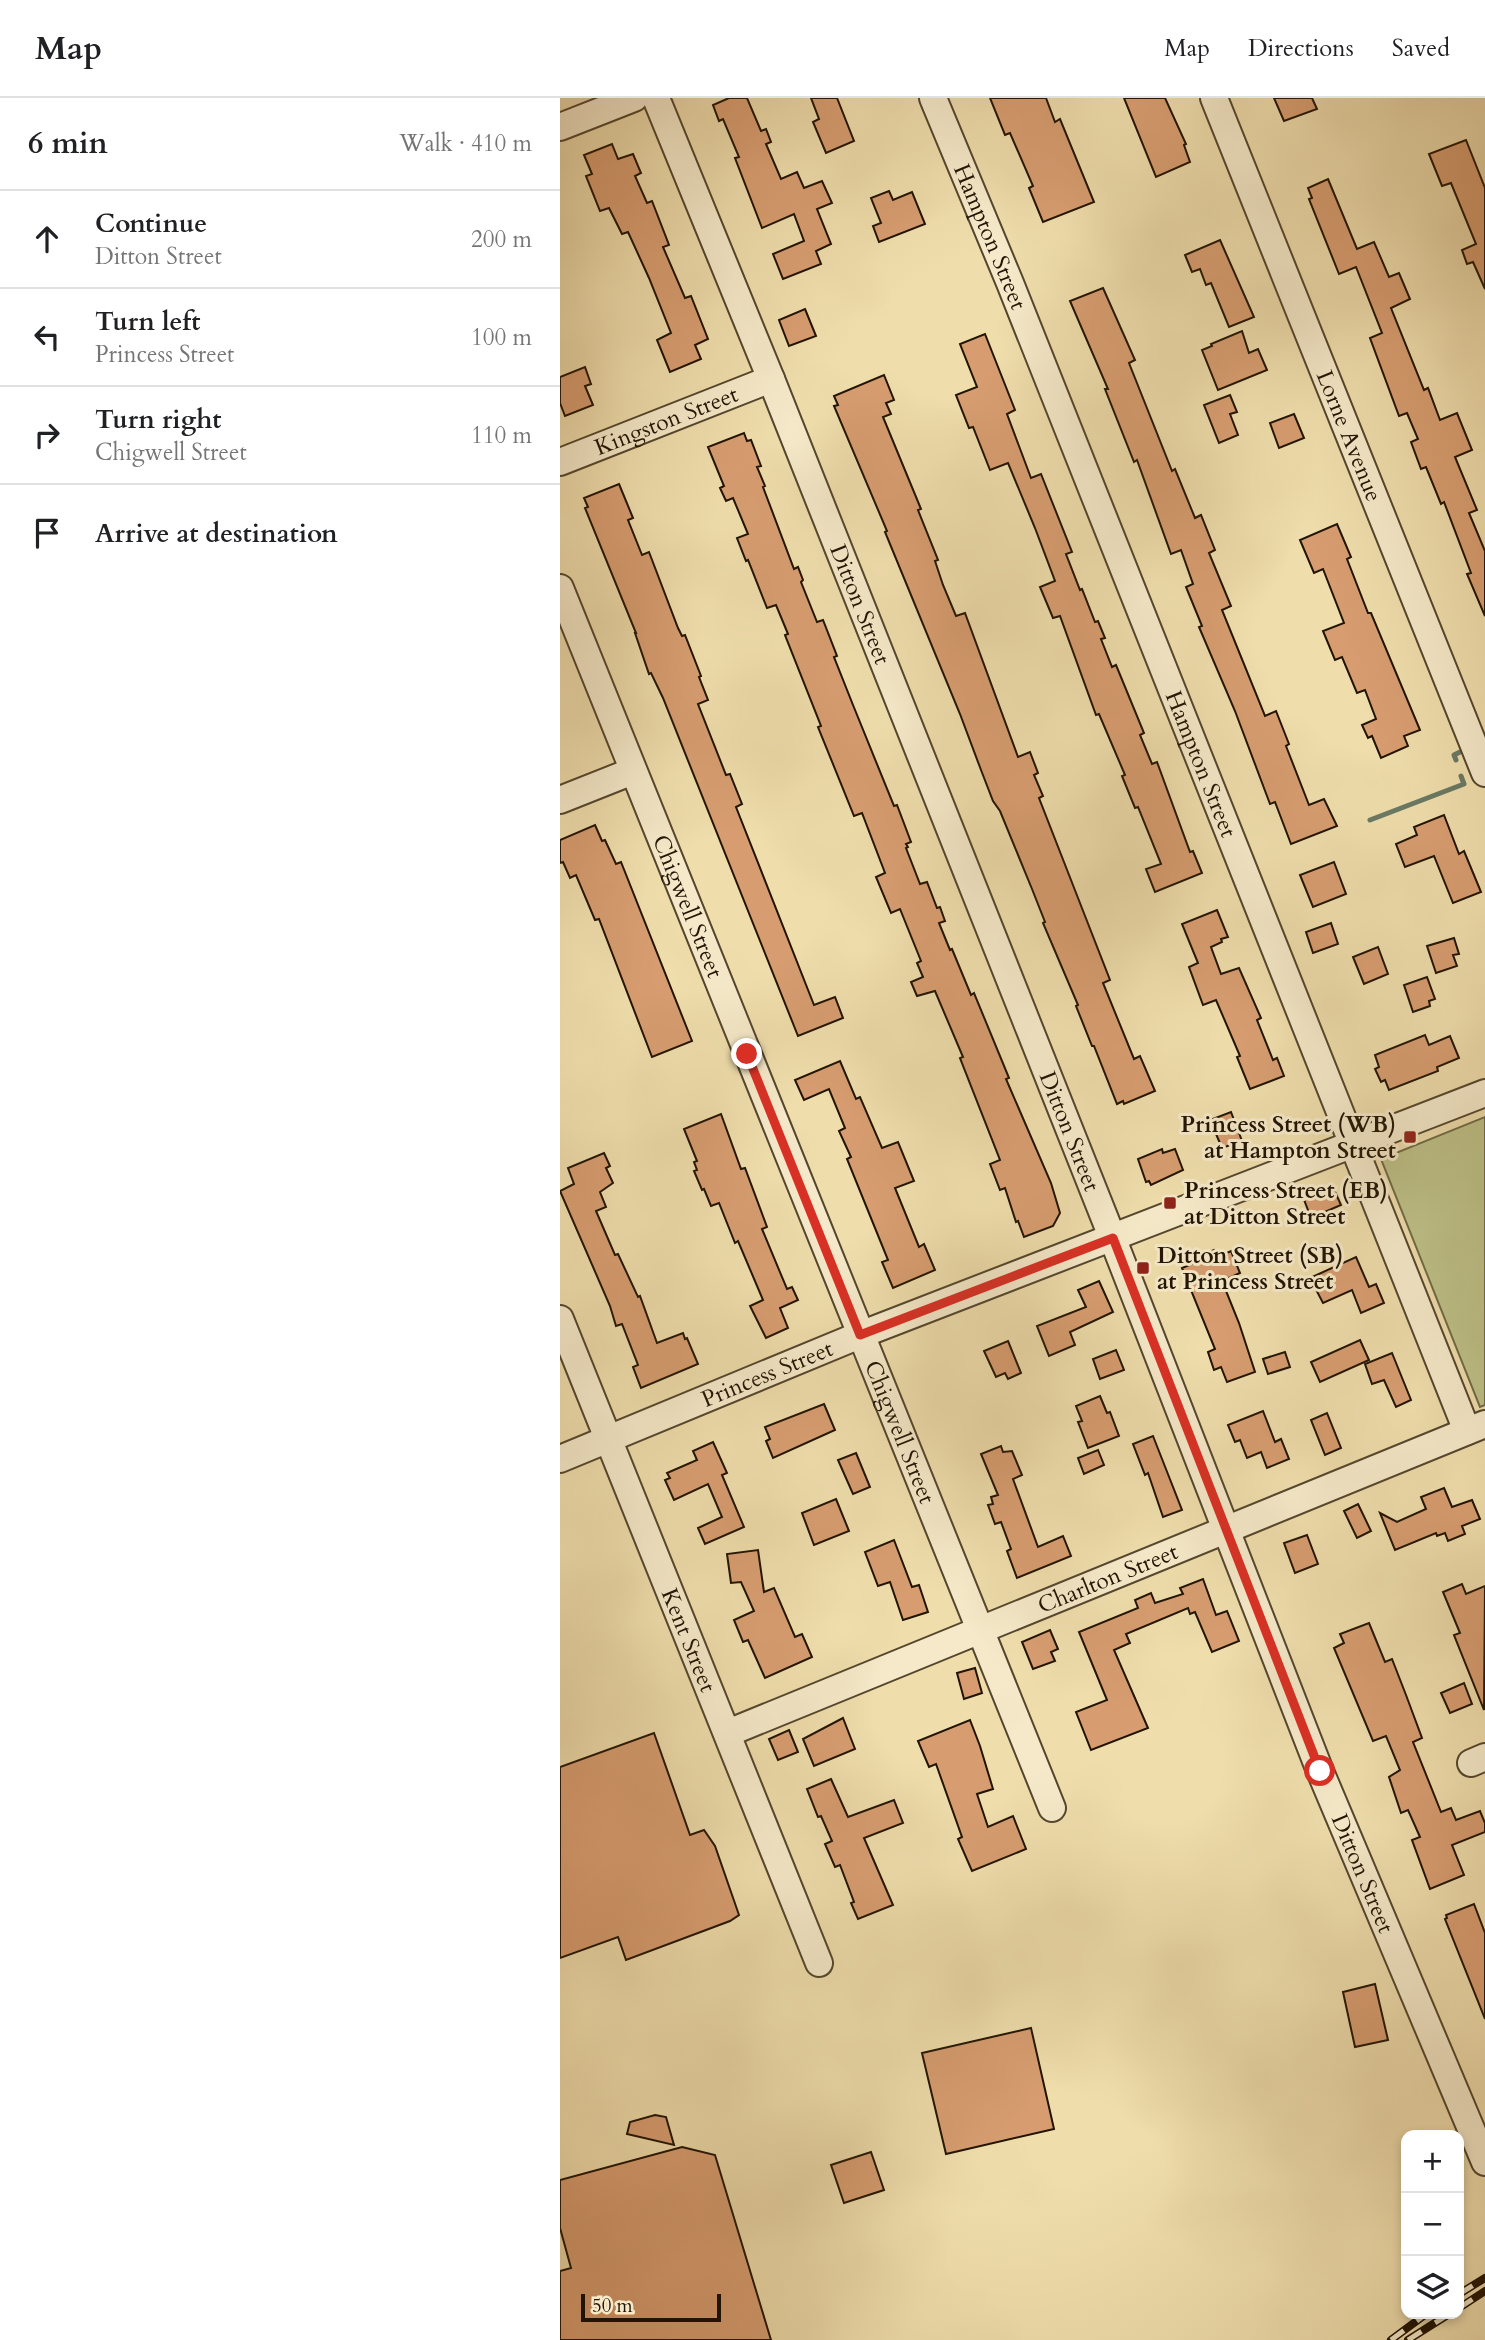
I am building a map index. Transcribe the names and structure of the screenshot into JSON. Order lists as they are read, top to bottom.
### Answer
{
  "streets": {
    "street": [
      "Hampton Street",
      "Kingston Street",
      "Lorne Avenue",
      "Ditton Street",
      "Chigwell Street",
      "Princess Street",
      "Charlton Street",
      "Kent Street"
    ]
  },
  "crossings": [
    ["Hampton Street", "Princess Street"],
    ["Hampton Street", "Charlton Street"],
    ["Kingston Street", "Ditton Street"],
    ["Ditton Street", "Princess Street"],
    ["Ditton Street", "Charlton Street"],
    ["Chigwell Street", "Princess Street"],
    ["Chigwell Street", "Charlton Street"],
    ["Princess Street", "Kent Street"],
    ["Charlton Street", "Kent Street"]
  ],
  "places": {
    "transit": ["Princess Street (WB) at Hampton Street", "Princess Street (EB) at Ditton Street", "Ditton Street (SB) at Princess Street"]
  },
  "scale_bar": "50 m",
  "page": {
    "header": "Map",
    "nav": ["Map", "Directions", "Saved"],
    "heading": ["6 min", "Walk · 410 m"],
    "list": [
      ["Continue", "Ditton Street", "200 m"],
      ["Turn left", "Princess Street", "100 m"],
      ["Turn right", "Chigwell Street", "110 m"],
      "Arrive at destination"
    ],
    "map_buttons": ["+", "−"],
    "scale": "50 m"
  }
}
